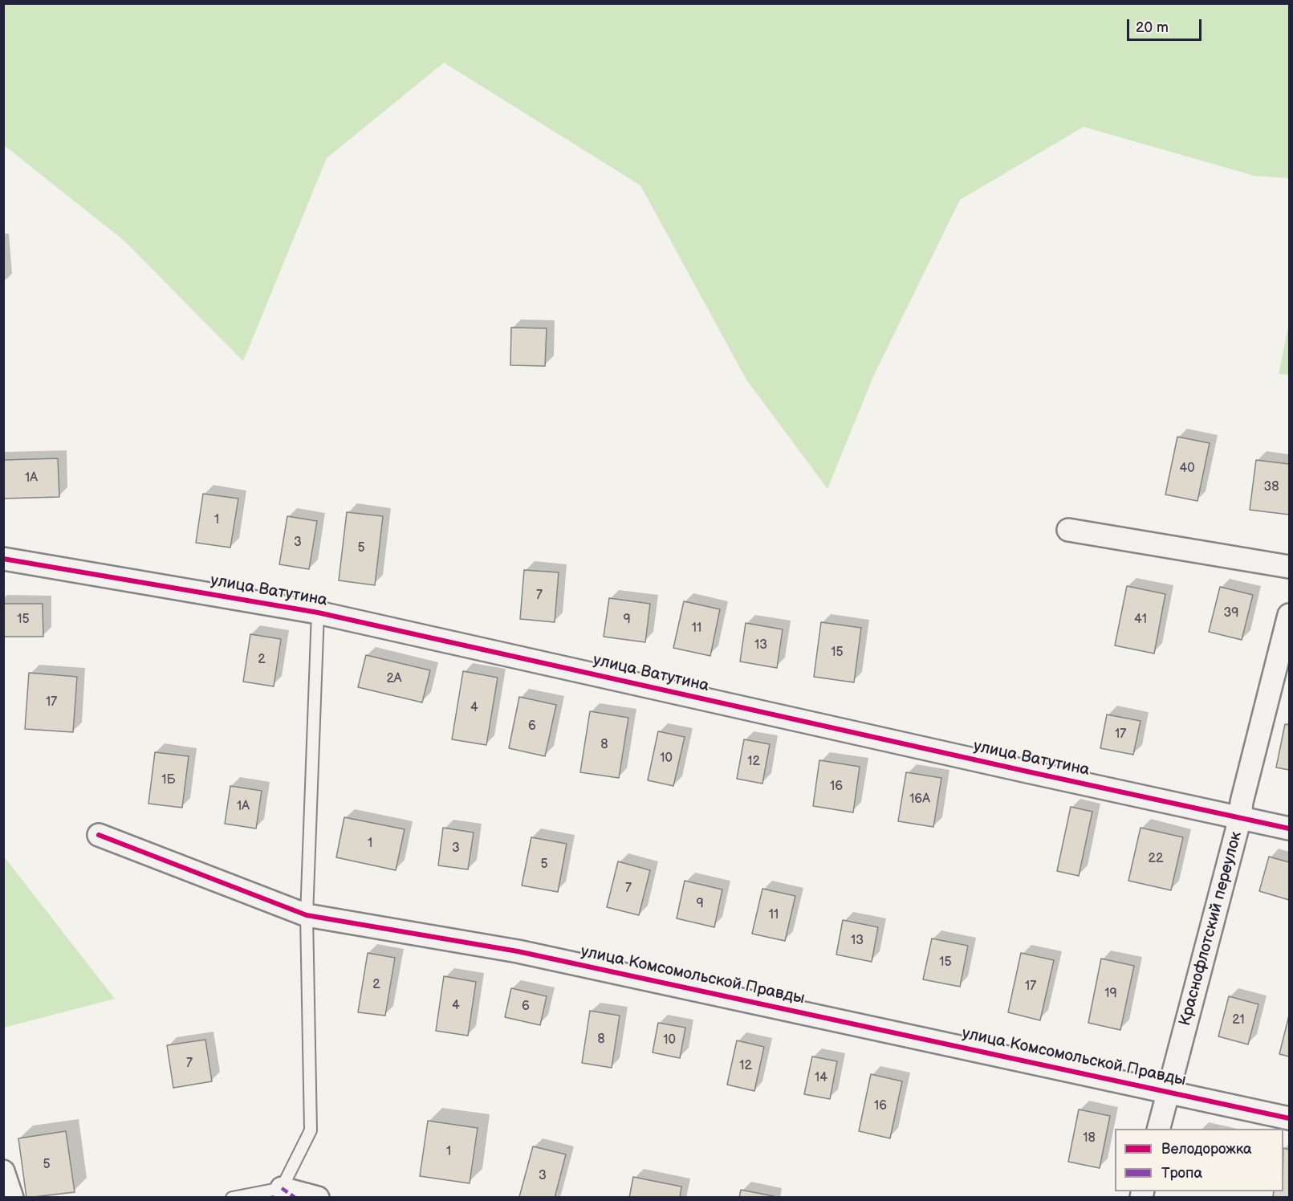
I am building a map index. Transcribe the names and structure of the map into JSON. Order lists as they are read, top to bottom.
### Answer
{
  "streets": {
    "street": ["улица Ватутина", "Краснофлотский переулок", "улица Комсомольской Правды"]
  },
  "crossings": [
    ["улица Ватутина", "Краснофлотский переулок"],
    ["Краснофлотский переулок", "улица Комсомольской Правды"]
  ],
  "house_numbers": [
    "40",
    "1А",
    "38",
    "1",
    "3",
    "5",
    "7",
    "39",
    "15",
    "9",
    "41",
    "11",
    "13",
    "15",
    "2",
    "2А",
    "17",
    "4",
    "6",
    "17",
    "8",
    "10",
    "12",
    "1Б",
    "16",
    "16А",
    "1А",
    "1",
    "3",
    "22",
    "5",
    "7",
    "9",
    "11",
    "13",
    "15",
    "2",
    "17",
    "19",
    "4",
    "6",
    "21",
    "8",
    "10",
    "7",
    "12",
    "14",
    "16",
    "18",
    "1",
    "5",
    "3"
  ],
  "legend": ["Велодорожка", "Тропа"],
  "scale_bar": "20 m"
}
